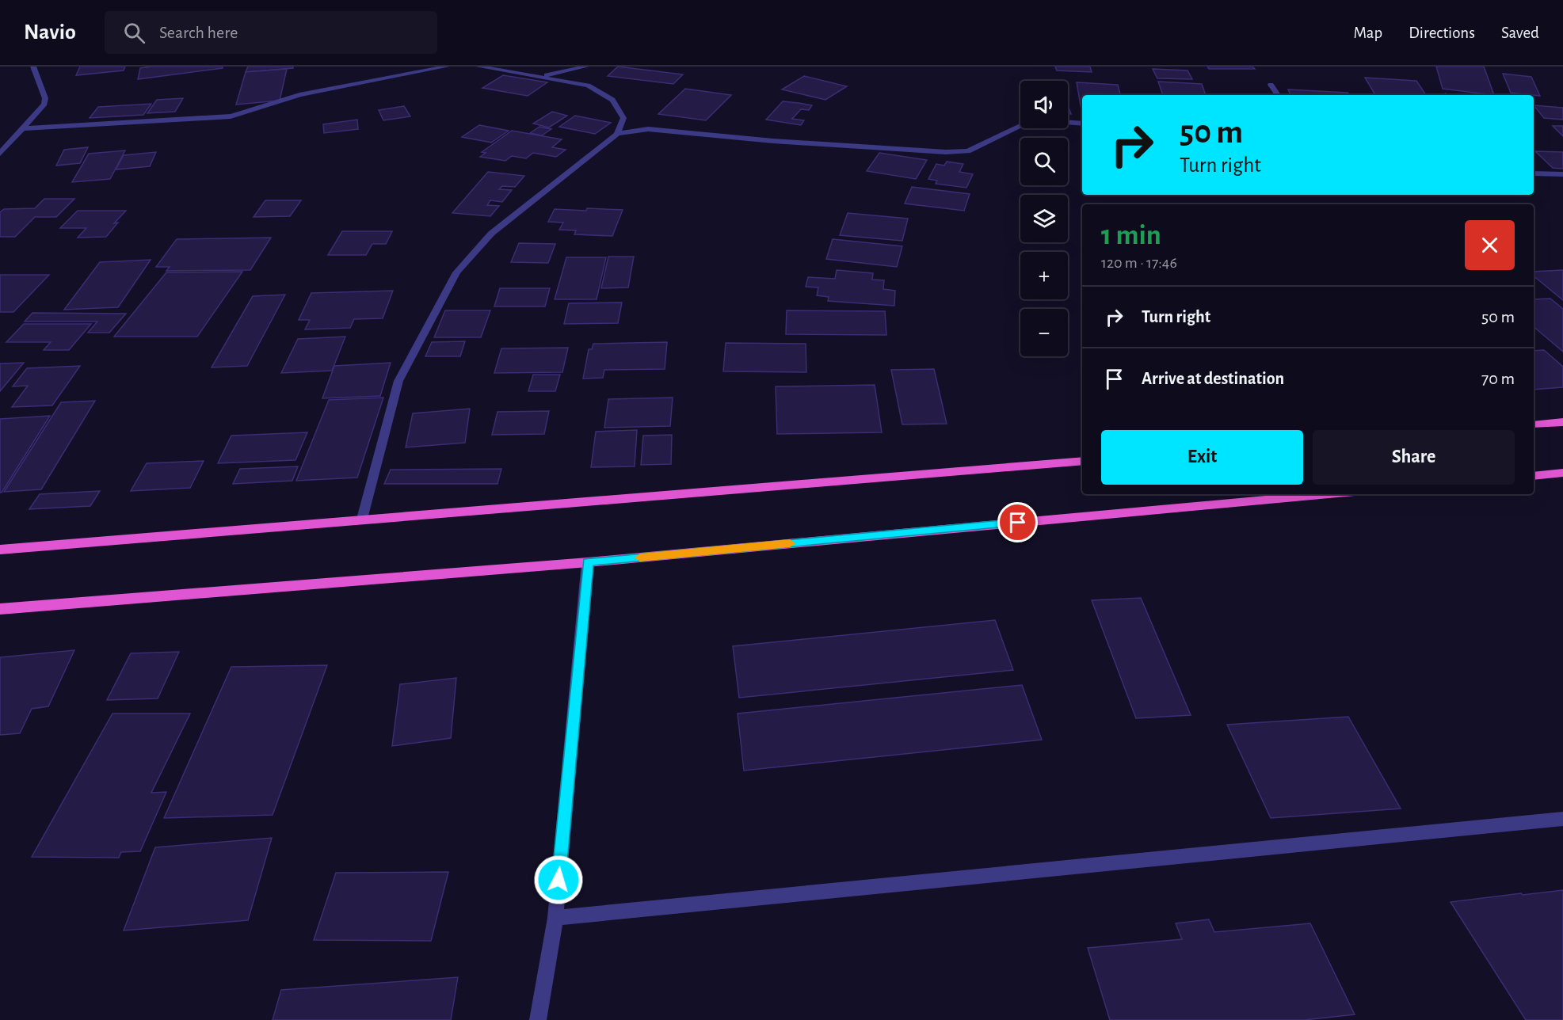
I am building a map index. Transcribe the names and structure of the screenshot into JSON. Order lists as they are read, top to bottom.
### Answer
{
  "page": {
    "header": "Navio",
    "search": "Search here",
    "nav": ["Map", "Directions", "Saved"],
    "map_buttons": ["+", "−"],
    "turn": ["50 m", "Turn right"],
    "heading": ["1 min", "120 m · 17:46"],
    "list": [
      {
        "name": "Turn right",
        "value": "50 m"
      },
      {
        "name": "Arrive at destination",
        "value": "70 m"
      }
    ],
    "buttons": ["Exit", "Share"]
  }
}
